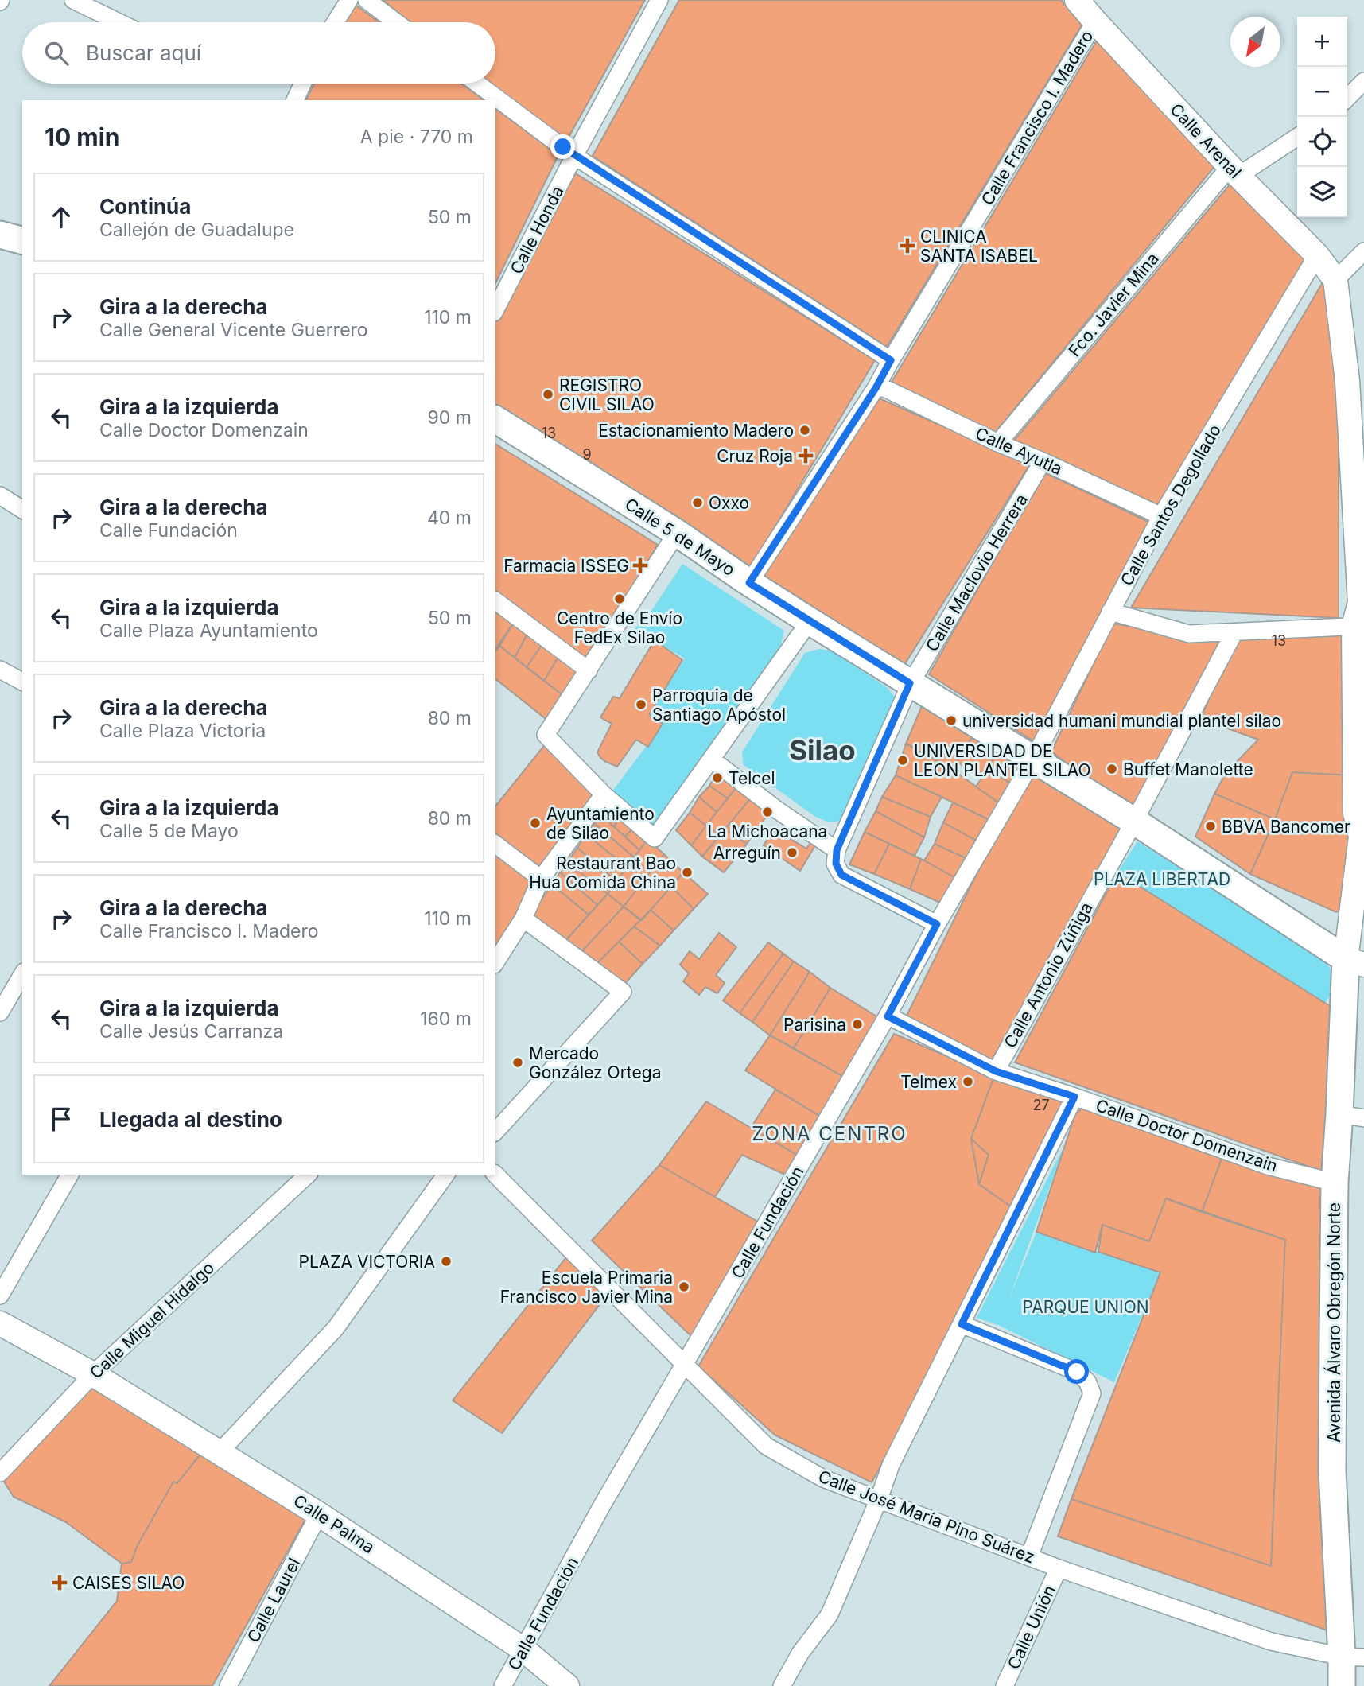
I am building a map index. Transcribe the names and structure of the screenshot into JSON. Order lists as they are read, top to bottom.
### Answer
{
  "streets": {
    "main road": ["Calle 5 de Mayo", "Avenida Álvaro Obregón Norte"],
    "street": [
      "Calle Francisco I. Madero",
      "Calle Arenal",
      "Calle Honda",
      "Fco. Javier Mina",
      "Calle Ayutla",
      "Calle Santos Degollado",
      "Calle Maclovio Herrera",
      "Calle Antonio Zúñiga",
      "Calle Doctor Domenzain",
      "Calle Fundación",
      "Calle Miguel Hidalgo",
      "Calle José María Pino Suárez",
      "Calle Palma",
      "Calle Laurel",
      "Calle Unión"
    ]
  },
  "crossings": [
    ["Calle Francisco I. Madero", "Calle Arenal"],
    ["Calle Francisco I. Madero", "Calle Ayutla"],
    ["Calle Francisco I. Madero", "Calle 5 de Mayo"],
    ["Calle Arenal", "Fco. Javier Mina"],
    ["Calle Arenal", "Calle Santos Degollado"],
    ["Fco. Javier Mina", "Calle Ayutla"],
    ["Calle Ayutla", "Calle Santos Degollado"],
    ["Calle Ayutla", "Calle Maclovio Herrera"],
    ["Calle Santos Degollado", "Calle 5 de Mayo"],
    ["Calle Santos Degollado", "Calle Fundación"],
    ["Calle 5 de Mayo", "Calle Maclovio Herrera"],
    ["Calle 5 de Mayo", "Calle Antonio Zúñiga"],
    ["Calle 5 de Mayo", "Calle Fundación"],
    ["Calle 5 de Mayo", "Avenida Álvaro Obregón Norte"],
    ["Calle Antonio Zúñiga", "Calle Doctor Domenzain"],
    ["Calle Doctor Domenzain", "Calle Fundación"],
    ["Calle Doctor Domenzain", "Avenida Álvaro Obregón Norte"],
    ["Calle Fundación", "Calle José María Pino Suárez"],
    ["Calle Fundación", "Calle Palma"],
    ["Calle Miguel Hidalgo", "Calle Palma"],
    ["Avenida Álvaro Obregón Norte", "Calle José María Pino Suárez"],
    ["Calle José María Pino Suárez", "Calle Unión"],
    ["Calle Palma", "Calle Laurel"]
  ],
  "districts": ["Silao", "ZONA CENTRO"],
  "parks": ["PLAZA LIBERTAD", "PARQUE UNION"],
  "places": {
    "health": [
      "CLINICA SANTA ISABEL",
      "Cruz Roja",
      "Farmacia ISSEG",
      "CAISES SILAO"
    ],
    "other": [
      "REGISTRO CIVIL SILAO",
      "Estacionamiento Madero",
      "Oxxo",
      "Centro de Envío FedEx Silao",
      "Parroquia de Santiago Apóstol",
      "universidad humani mundial plantel silao",
      "UNIVERSIDAD DE LEON PLANTEL SILAO",
      "Buffet Manolette",
      "Telcel",
      "La Michoacana",
      "Ayuntamiento de Silao",
      "BBVA Bancomer",
      "Arreguín",
      "Restaurant Bao Hua Comida China",
      "Parisina",
      "Mercado González Ortega",
      "Telmex",
      "PLAZA VICTORIA",
      "Escuela Primaria Francisco Javier Mina"
    ]
  },
  "house_numbers": [
    "13",
    "9",
    "13",
    "27"
  ],
  "north": "bottom left",
  "page": {
    "map_buttons": ["+", "−"],
    "search": "Buscar aquí",
    "heading": ["10 min", "A pie · 770 m"],
    "list": [
      ["Continúa", "Callejón de Guadalupe", "50 m"],
      ["Gira a la derecha", "Calle General Vicente Guerrero", "110 m"],
      ["Gira a la izquierda", "Calle Doctor Domenzain", "90 m"],
      ["Gira a la derecha", "Calle Fundación", "40 m"],
      ["Gira a la izquierda", "Calle Plaza Ayuntamiento", "50 m"],
      ["Gira a la derecha", "Calle Plaza Victoria", "80 m"],
      ["Gira a la izquierda", "Calle 5 de Mayo", "80 m"],
      ["Gira a la derecha", "Calle Francisco I. Madero", "110 m"],
      ["Gira a la izquierda", "Calle Jesús Carranza", "160 m"],
      "Llegada al destino"
    ]
  }
}
